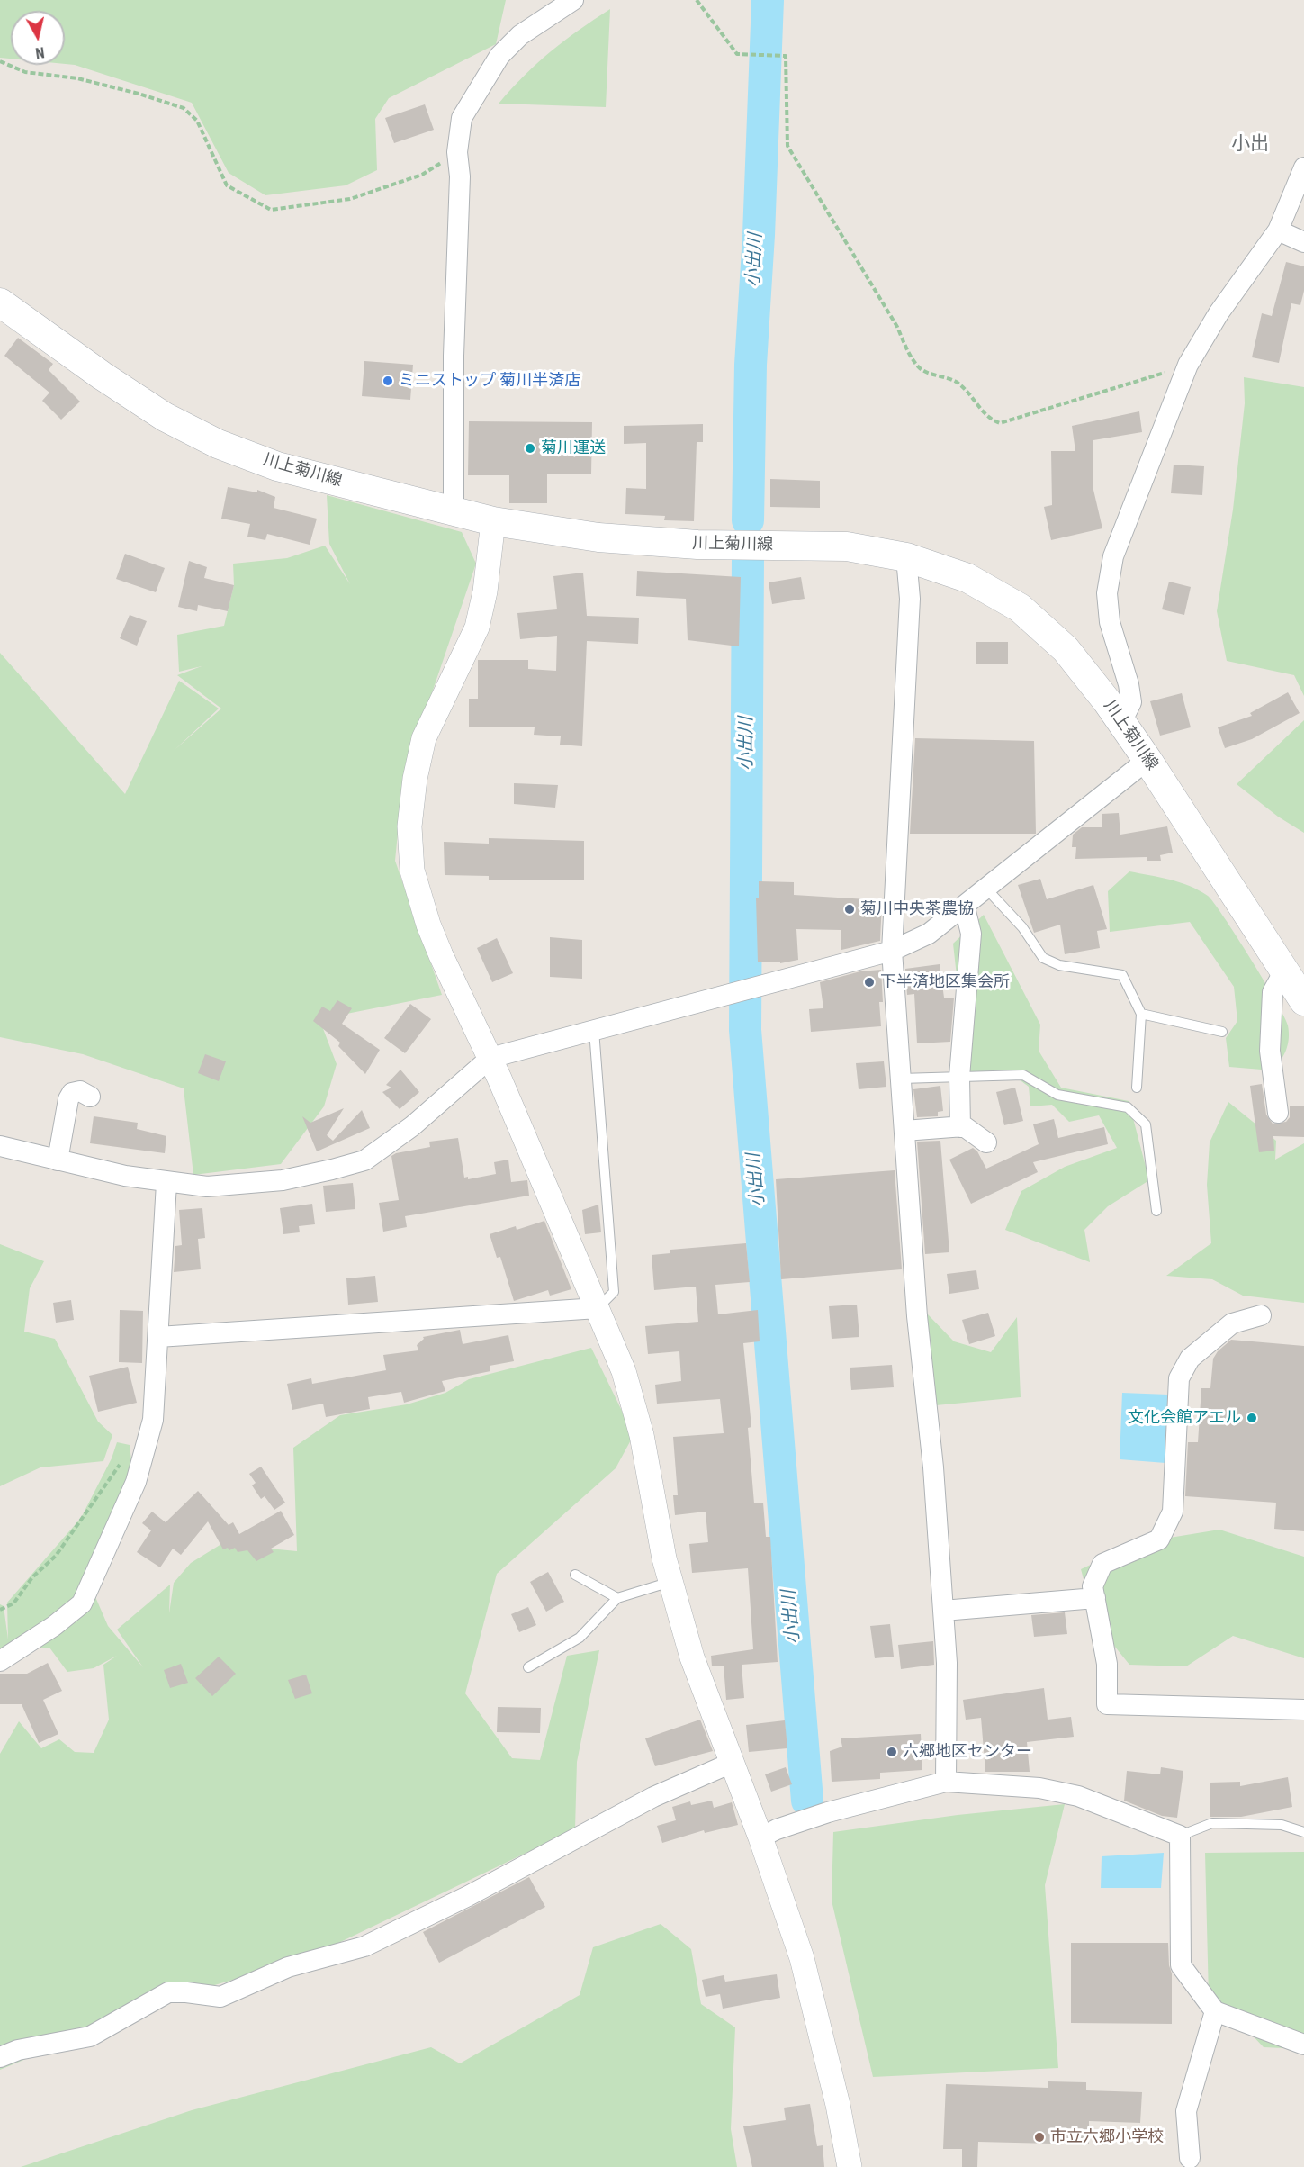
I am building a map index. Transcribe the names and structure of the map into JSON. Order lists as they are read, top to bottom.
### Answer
{
  "streets": {
    "main road": ["川上菊川線"]
  },
  "districts": ["小出"],
  "water": ["小出川"],
  "places": [
    "ミニストップ 菊川半済店",
    "菊川運送",
    "菊川中央茶農協",
    "下半済地区集会所",
    "文化会館アエル",
    "六郷地区センター",
    "市立六郷小学校"
  ],
  "north": "bottom"
}
